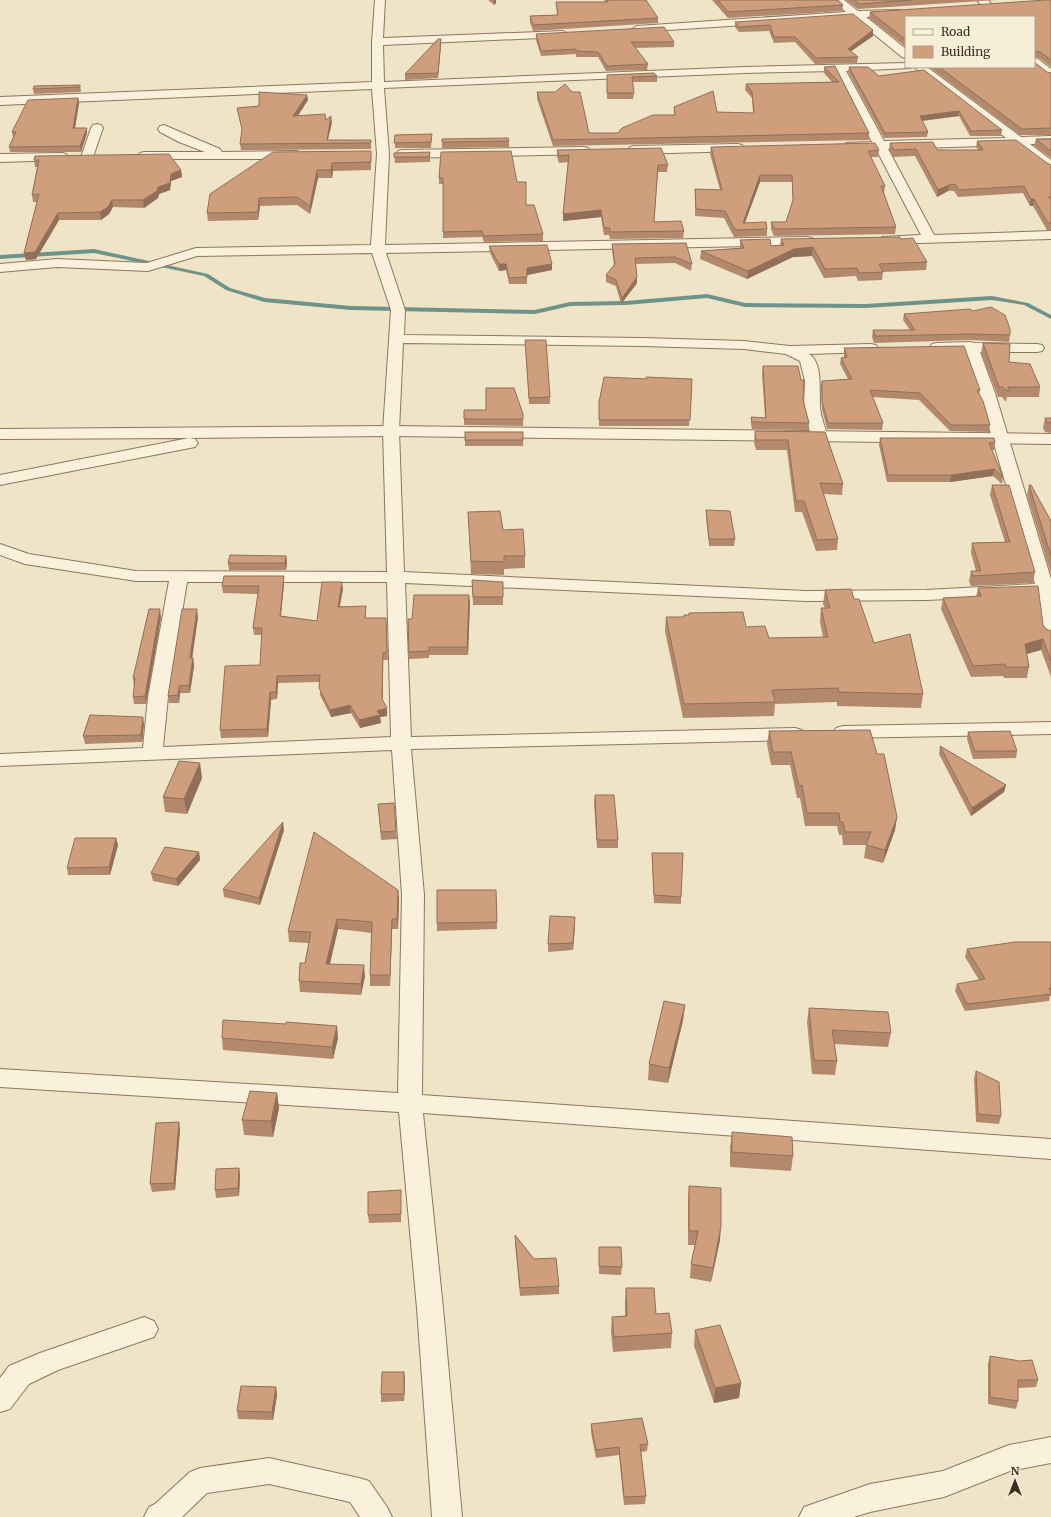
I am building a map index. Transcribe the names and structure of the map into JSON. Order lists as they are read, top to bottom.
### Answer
{
  "legend": ["Road", "Building"],
  "north": "top"
}
